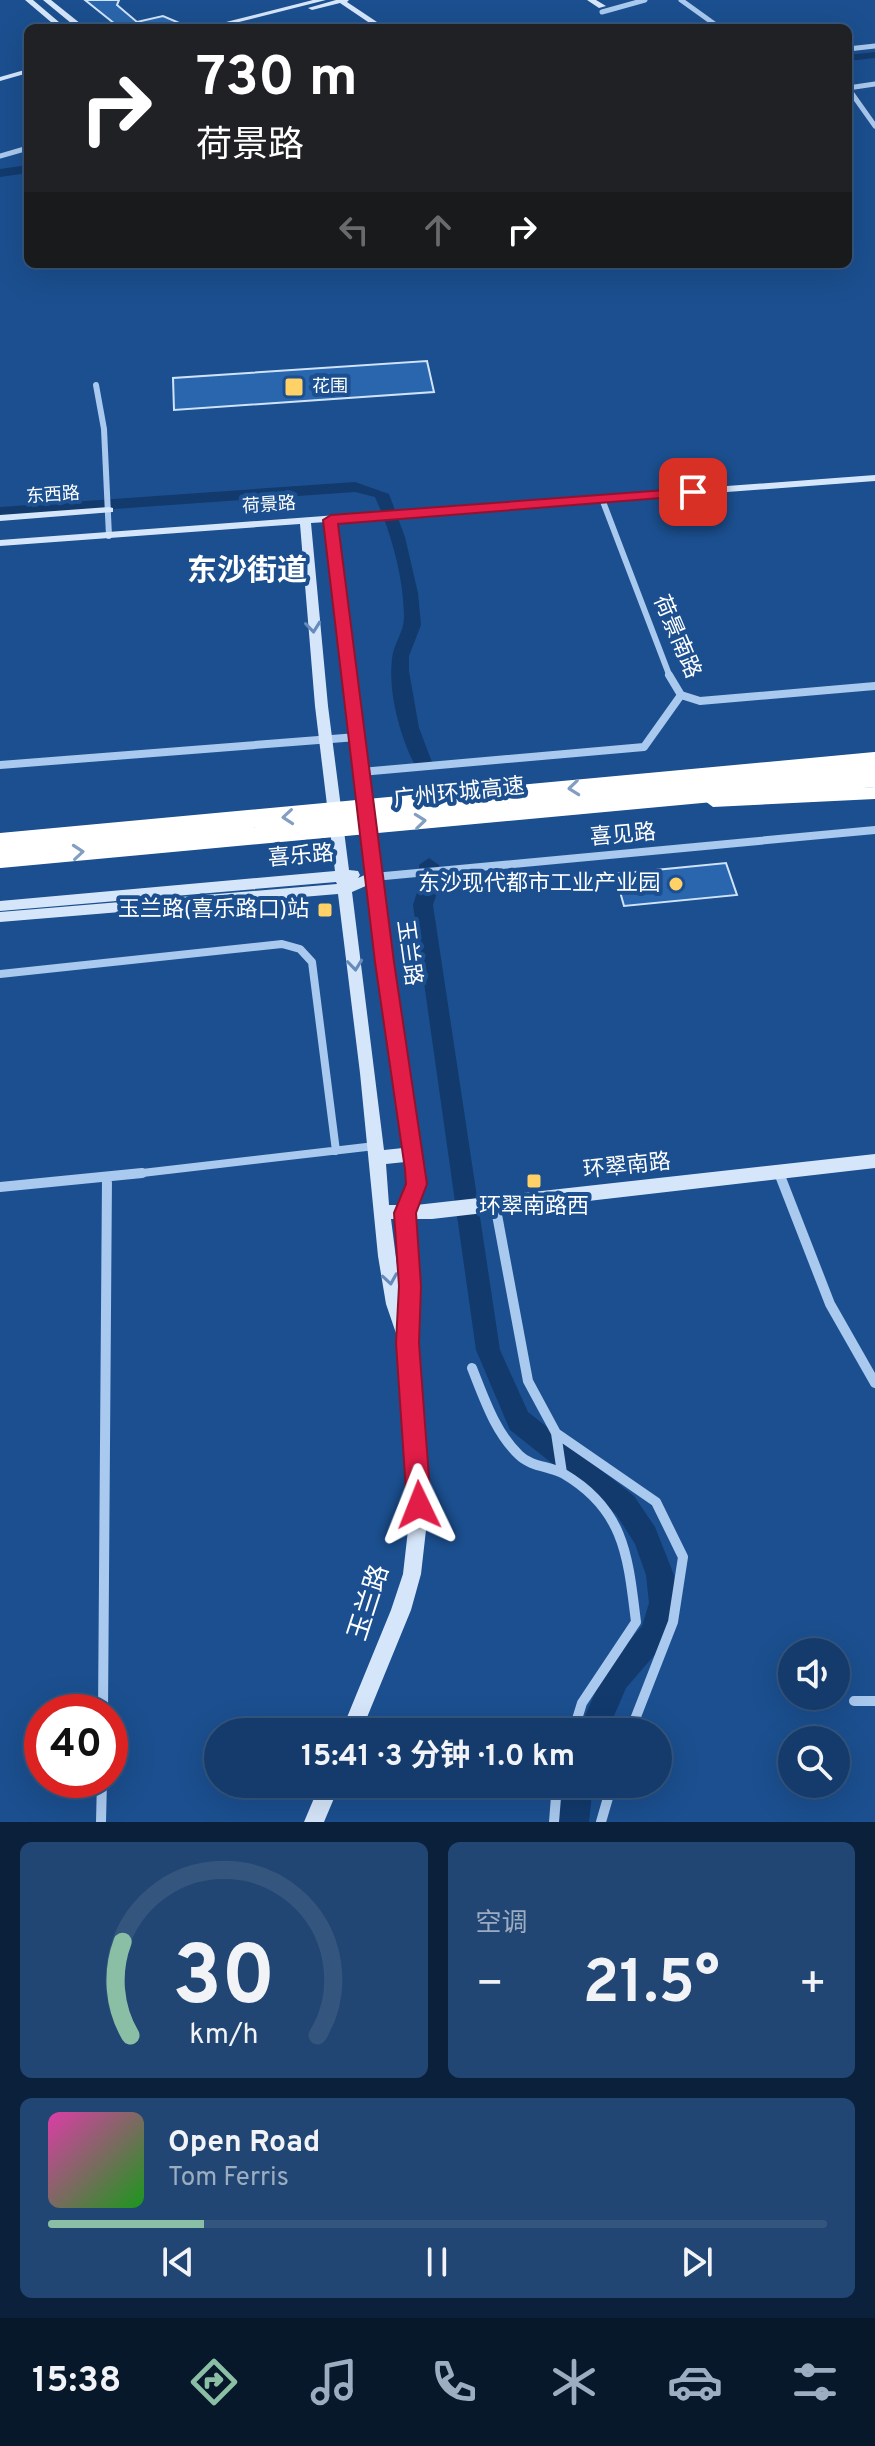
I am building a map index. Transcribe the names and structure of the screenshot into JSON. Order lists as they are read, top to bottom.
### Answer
{
  "streets": {
    "highway": ["广州环城高速"],
    "street": [
      "东西路",
      "荷景路",
      "荷景南路",
      "喜见路",
      "喜乐路",
      "玉兰路",
      "环翠南路"
    ]
  },
  "crossings": [
    ["荷景路", "荷景南路"],
    ["荷景路", "玉兰路"],
    ["喜见路", "喜乐路"],
    ["喜见路", "玉兰路"],
    ["喜乐路", "玉兰路"],
    ["玉兰路", "环翠南路"]
  ],
  "districts": ["东沙街道"],
  "places": {
    "transit": ["花围", "玉兰路(喜乐路口)站", "环翠南路西"],
    "other": ["东沙现代都市工业产业园"]
  },
  "page": {
    "turn": ["730 m", "荷景路"],
    "limit": "40",
    "trip": "15:41 · 3 分钟 · 1.0 km",
    "tile": "空调",
    "heat": ["−", "21.5°", "+"],
    "song": ["Open Road", "Tom Ferris"],
    "tabs": "15:38",
    "gauge": ["30", "km/h"]
  }
}
